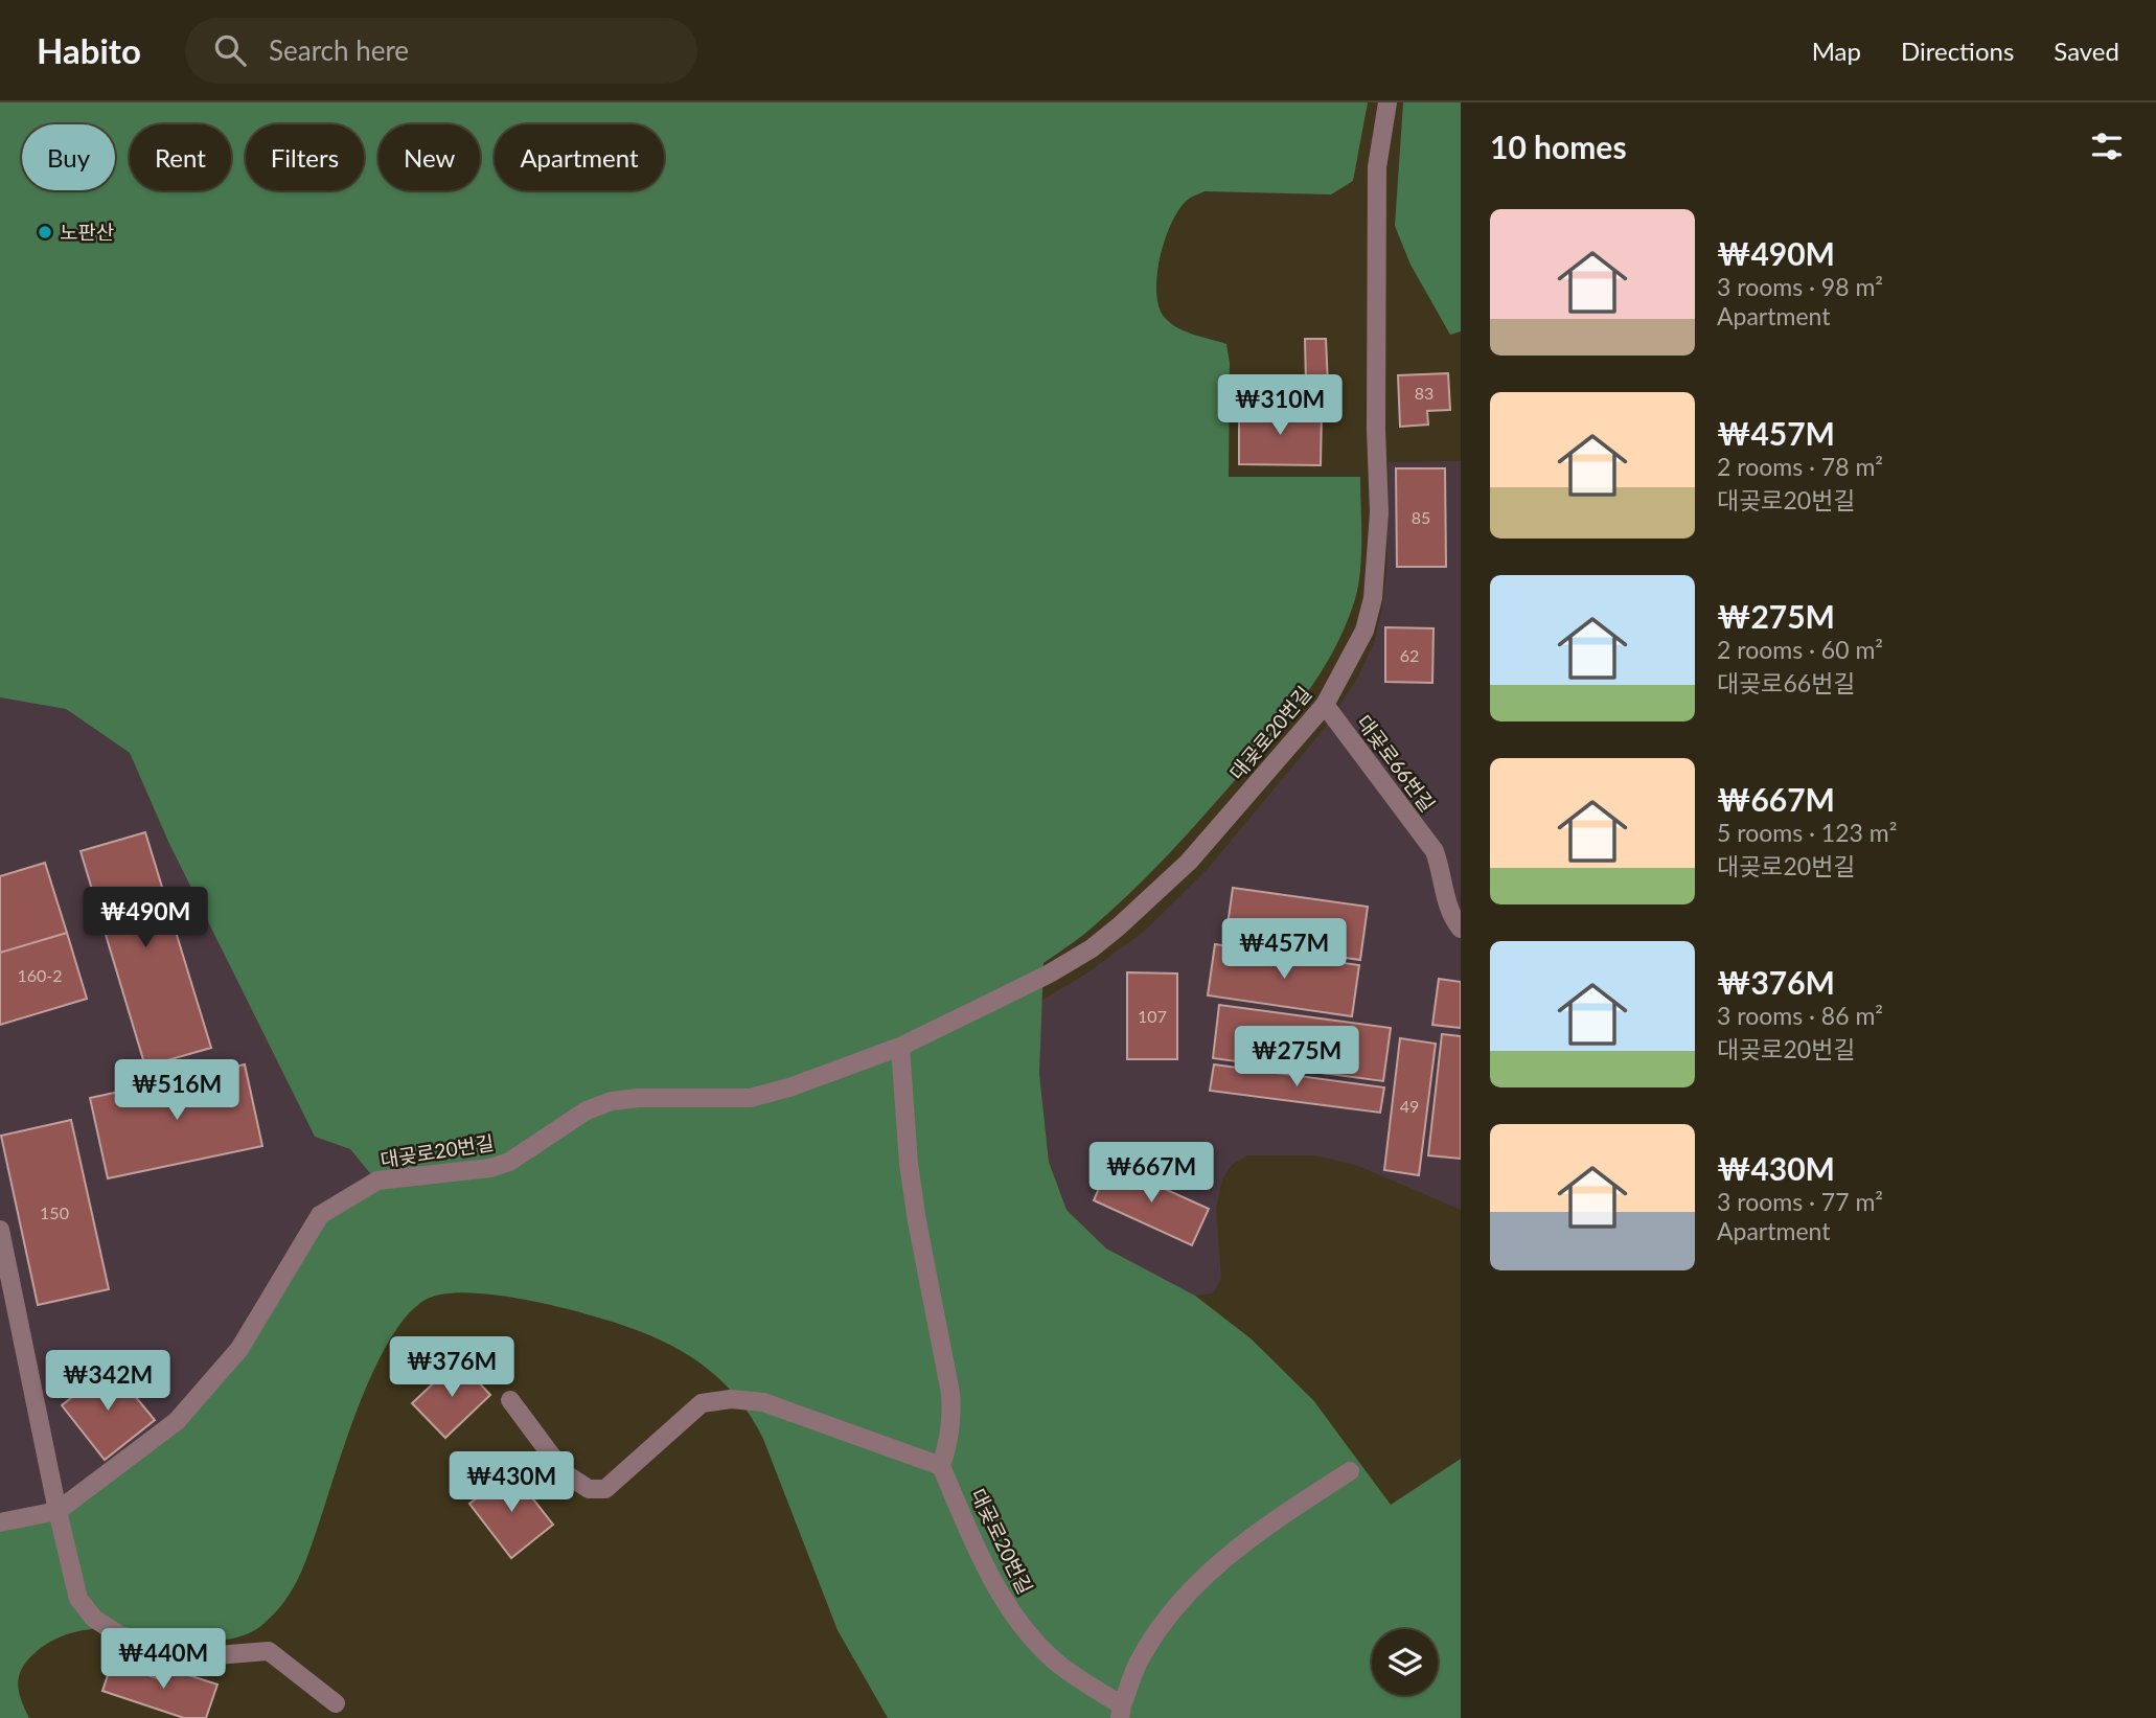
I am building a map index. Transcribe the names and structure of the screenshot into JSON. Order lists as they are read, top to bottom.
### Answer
{
  "streets": {
    "street": ["대곶로20번길", "대곶로66번길"]
  },
  "crossings": [
    ["대곶로20번길", "대곶로66번길"]
  ],
  "places": ["노판산"],
  "house_numbers": [
    "83",
    "85",
    "62",
    "160-2",
    "107",
    "49",
    "150"
  ],
  "page": {
    "header": "Habito",
    "search": "Search here",
    "nav": ["Map", "Directions", "Saved"],
    "heading": "10 homes",
    "chip": [
      "Buy",
      "Rent",
      "Filters",
      "New",
      "Apartment"
    ],
    "list": [
      {
        "name": "₩490M",
        "note": "3 rooms · 98 m² · Apartment"
      },
      {
        "name": "₩457M",
        "note": "2 rooms · 78 m² · 대곶로20번길"
      },
      {
        "name": "₩275M",
        "note": "2 rooms · 60 m² · 대곶로66번길"
      },
      {
        "name": "₩667M",
        "note": "5 rooms · 123 m² · 대곶로20번길"
      },
      {
        "name": "₩376M",
        "note": "3 rooms · 86 m² · 대곶로20번길"
      },
      {
        "name": "₩430M",
        "note": "3 rooms · 77 m² · Apartment"
      }
    ],
    "price": [
      "₩310M",
      "₩490M",
      "₩457M",
      "₩275M",
      "₩516M",
      "₩667M",
      "₩376M",
      "₩342M",
      "₩430M",
      "₩440M"
    ]
  }
}
